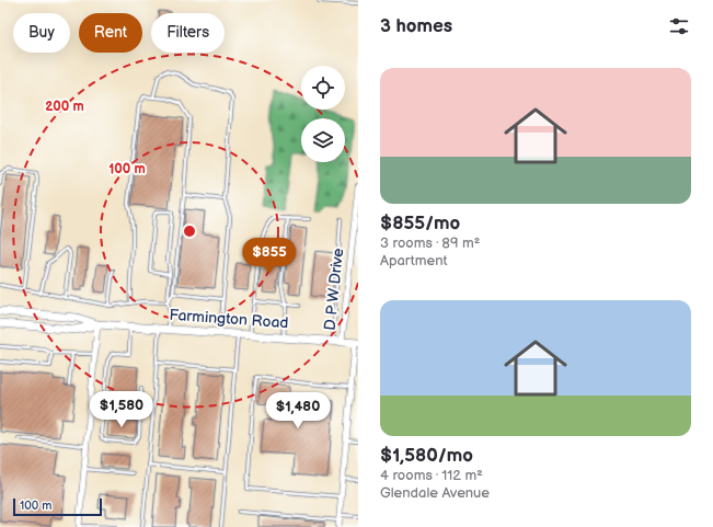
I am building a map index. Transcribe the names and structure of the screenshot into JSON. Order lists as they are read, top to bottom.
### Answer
{
  "streets": {
    "main road": ["Farmington Road"],
    "street": ["D P W Drive"]
  },
  "crossings": [
    ["D P W Drive", "Farmington Road"]
  ],
  "scale_bar": "100 m",
  "page": {
    "heading": "3 homes",
    "chip": ["Buy", "Rent", "Filters"],
    "list": [
      {
        "name": "$855/mo",
        "note": "3 rooms · 89 m² · Apartment"
      },
      {
        "name": "$1,580/mo",
        "note": "4 rooms · 112 m² · Glendale Avenue"
      }
    ],
    "price": ["$855", "$1,580", "$1,480"],
    "scale": "100 m"
  },
  "rings": ["200 m", "100 m"]
}
